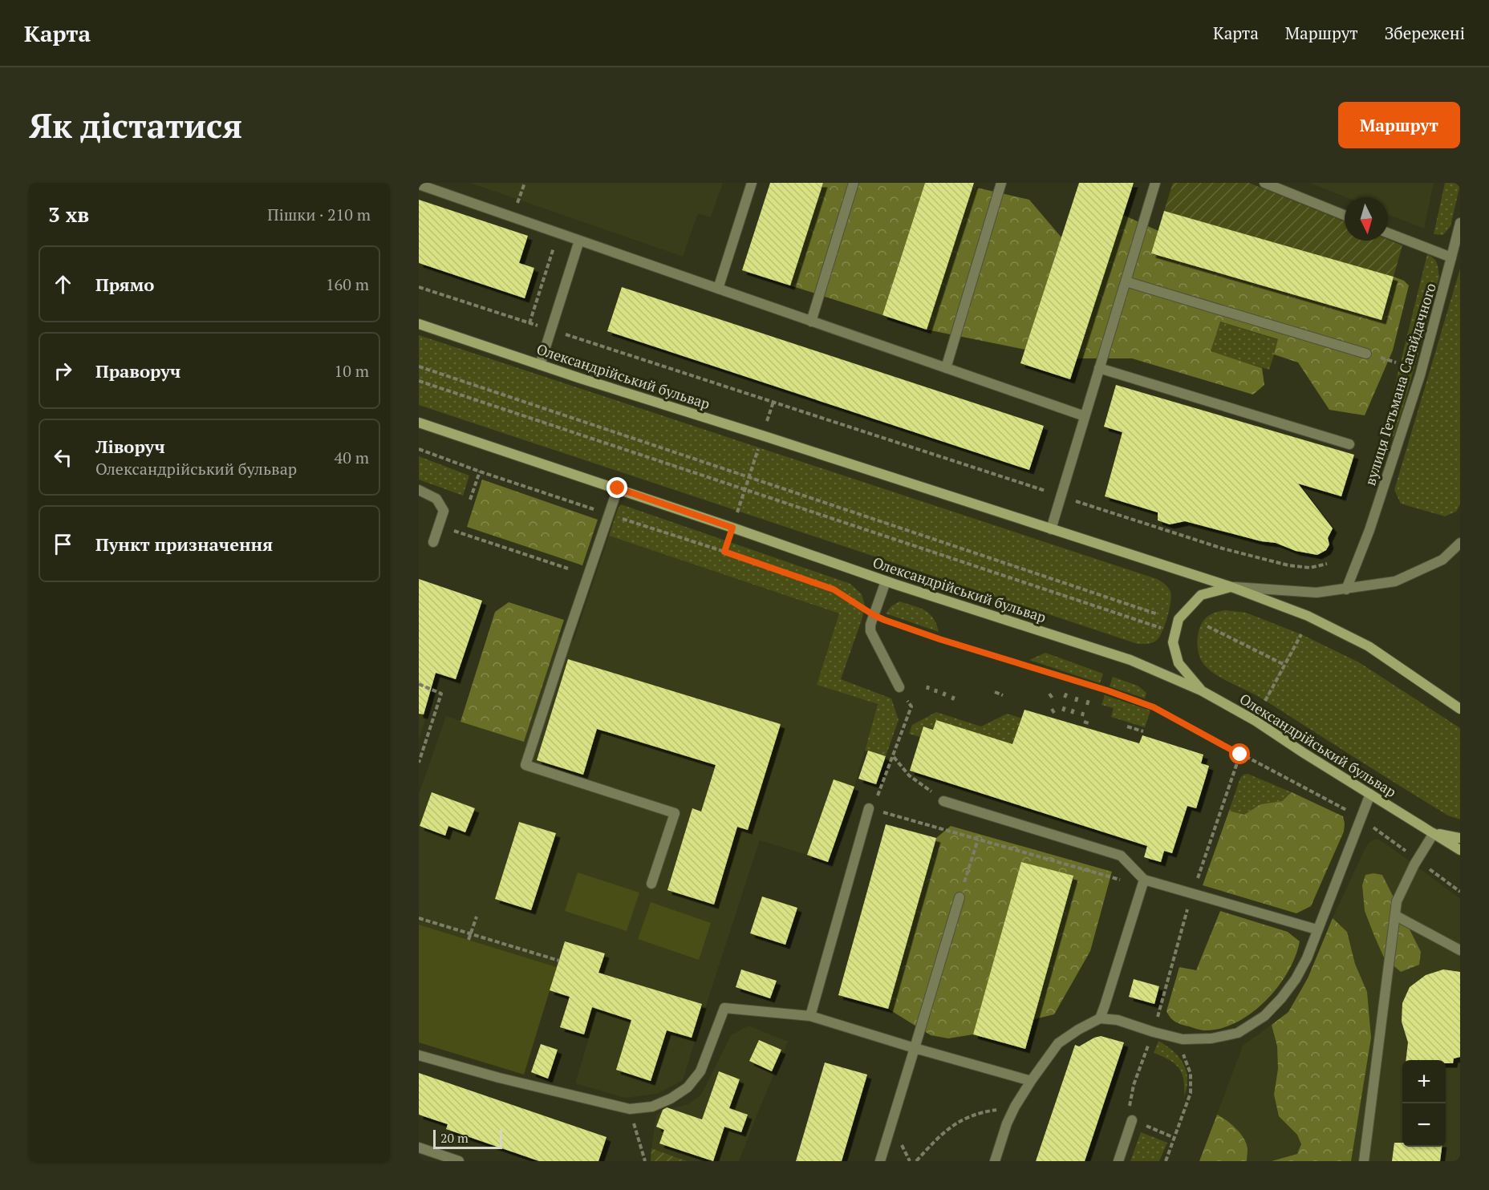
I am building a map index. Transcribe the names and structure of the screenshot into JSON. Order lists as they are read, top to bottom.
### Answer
{
  "streets": {
    "main road": ["Олександрійський бульвар"],
    "street": ["вулиця Гетьмана Сагайдачного"]
  },
  "scale_bar": "20 m",
  "north": "bottom",
  "page": {
    "header": "Карта",
    "nav": ["Карта", "Маршрут", "Збережені"],
    "buttons": "Маршрут",
    "title": "Як дістатися",
    "heading": ["3 хв", "Пішки · 210 m"],
    "list": [
      ["Прямо", "160 m"],
      ["Праворуч", "10 m"],
      ["Ліворуч", "Олександрійський бульвар", "40 m"],
      "Пункт призначення"
    ],
    "map_buttons": ["+", "−"],
    "scale": "20 m"
  }
}
